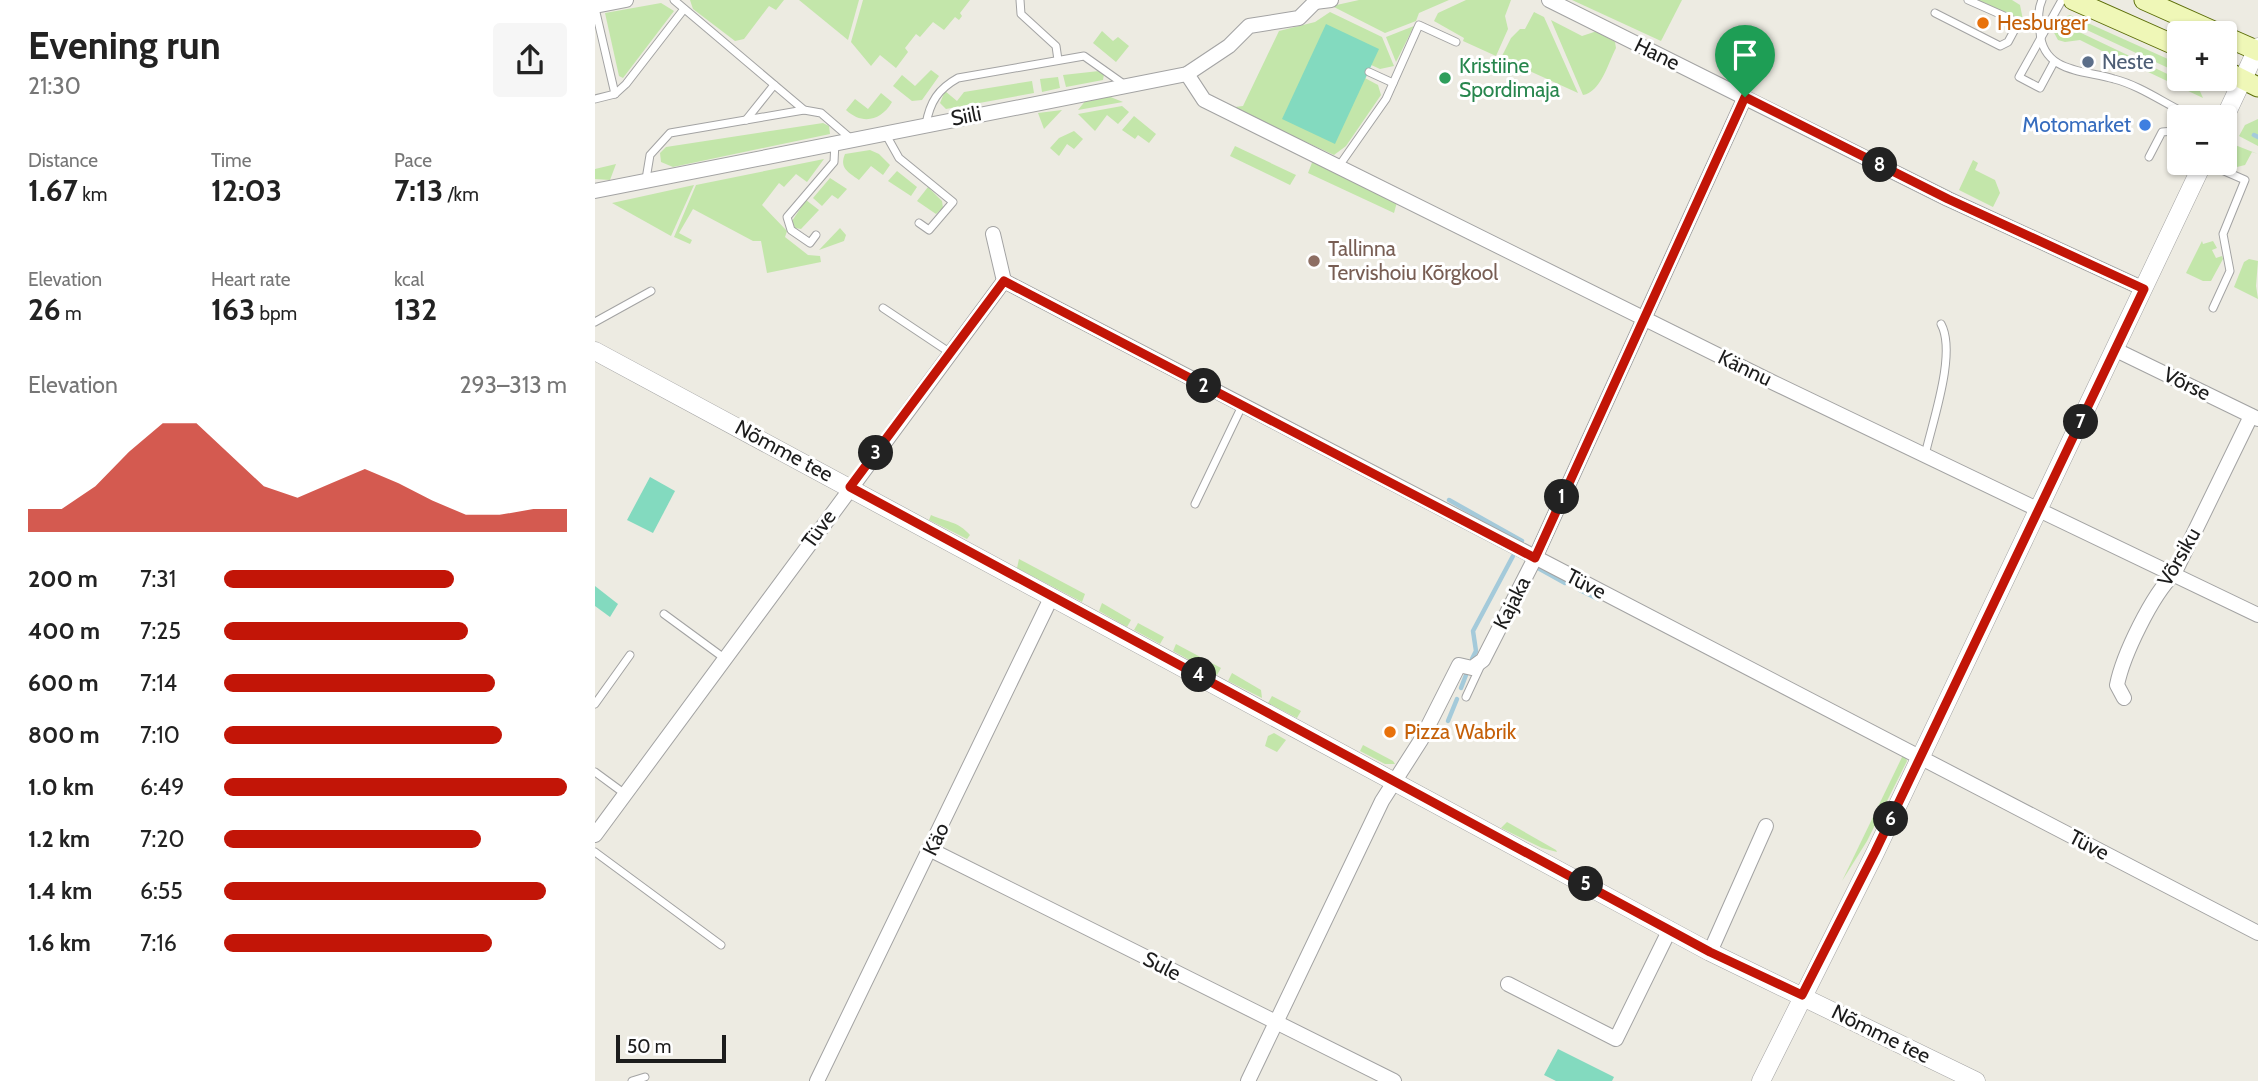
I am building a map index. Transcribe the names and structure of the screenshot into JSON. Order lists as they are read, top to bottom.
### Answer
{
  "streets": {
    "street": [
      "Hane",
      "Siili",
      "Kännu",
      "Võrse",
      "Nõmme tee",
      "Tüve",
      "Võrsiku",
      "Kajaka",
      "Käo",
      "Sule"
    ]
  },
  "crossings": [
    ["Hane", "Kajaka"],
    ["Siili", "Kännu"],
    ["Kännu", "Võrsiku"],
    ["Kännu", "Kajaka"],
    ["Võrse", "Võrsiku"],
    ["Nõmme tee", "Tüve"],
    ["Nõmme tee", "Käo"],
    ["Tüve", "Kajaka"],
    ["Käo", "Sule"]
  ],
  "places": [
    "Hesburger",
    "Neste",
    "Kristiine Spordimaja",
    "Motomarket",
    "Tallinna Tervishoiu Kõrgkool",
    "Pizza Wabrik"
  ],
  "scale_bar": "50 m",
  "page": {
    "heading": ["Evening run", "21:30"],
    "map_buttons": ["+", "−"],
    "stats": [
      ["Distance", "1.67 km"],
      ["Time", "12:03"],
      ["Pace", "7:13 /km"],
      ["Elevation", "26 m"],
      ["Heart rate", "163 bpm"],
      ["kcal", "132"]
    ],
    "pins": [
      "8",
      "2",
      "7",
      "3",
      "1",
      "4",
      "6",
      "5"
    ],
    "chart": ["Elevation", "293–313 m"],
    "list": [
      {
        "name": "200 m",
        "note": "7:31"
      },
      {
        "name": "400 m",
        "note": "7:25"
      },
      {
        "name": "600 m",
        "note": "7:14"
      },
      {
        "name": "800 m",
        "note": "7:10"
      },
      {
        "name": "1.0 km",
        "note": "6:49"
      },
      {
        "name": "1.2 km",
        "note": "7:20"
      },
      {
        "name": "1.4 km",
        "note": "6:55"
      },
      {
        "name": "1.6 km",
        "note": "7:16"
      }
    ],
    "scale": "50 m"
  }
}
